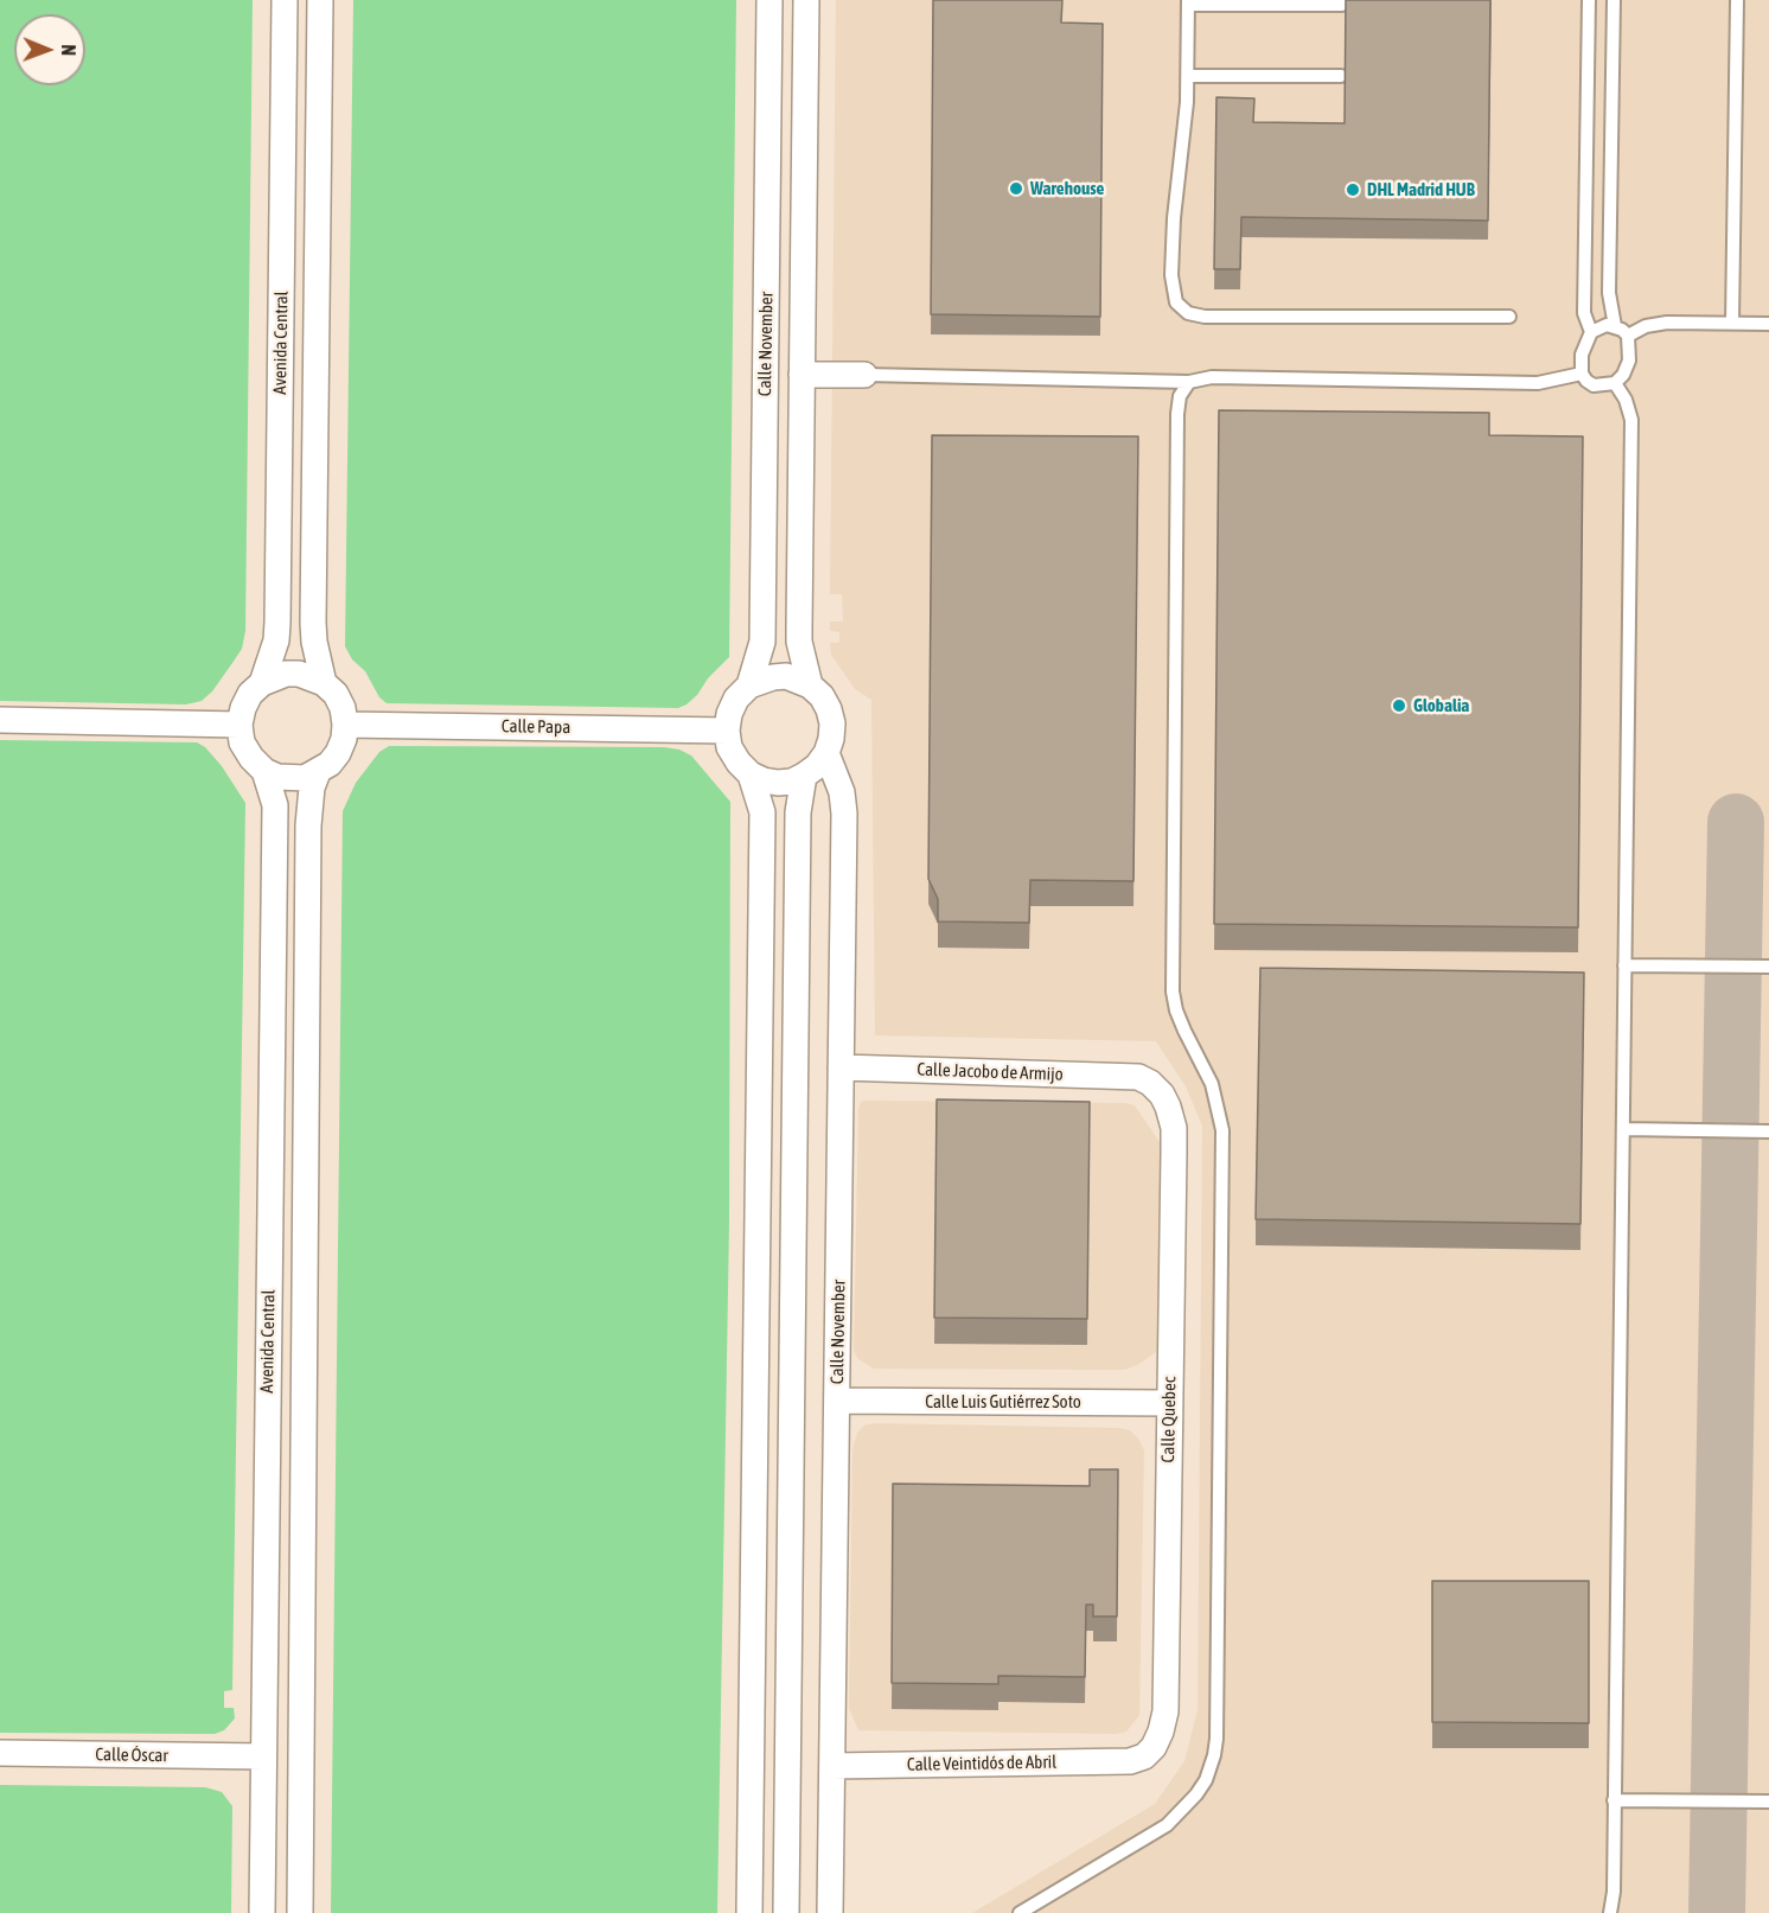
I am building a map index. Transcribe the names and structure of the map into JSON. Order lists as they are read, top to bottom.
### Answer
{
  "streets": {
    "street": [
      "Avenida Central",
      "Calle November",
      "Calle Papa",
      "Calle Jacobo de Armijo",
      "Calle Luis Gutiérrez Soto",
      "Calle Quebec",
      "Calle Óscar",
      "Calle Veintidós de Abril"
    ]
  },
  "crossings": [
    ["Avenida Central", "Calle Papa"],
    ["Avenida Central", "Calle Óscar"],
    ["Calle November", "Calle Papa"],
    ["Calle November", "Calle Jacobo de Armijo"],
    ["Calle November", "Calle Luis Gutiérrez Soto"],
    ["Calle November", "Calle Veintidós de Abril"],
    ["Calle Jacobo de Armijo", "Calle Quebec"],
    ["Calle Luis Gutiérrez Soto", "Calle Quebec"],
    ["Calle Quebec", "Calle Veintidós de Abril"]
  ],
  "places": ["Warehouse", "DHL Madrid HUB", "Globalia"],
  "north": "right"
}
